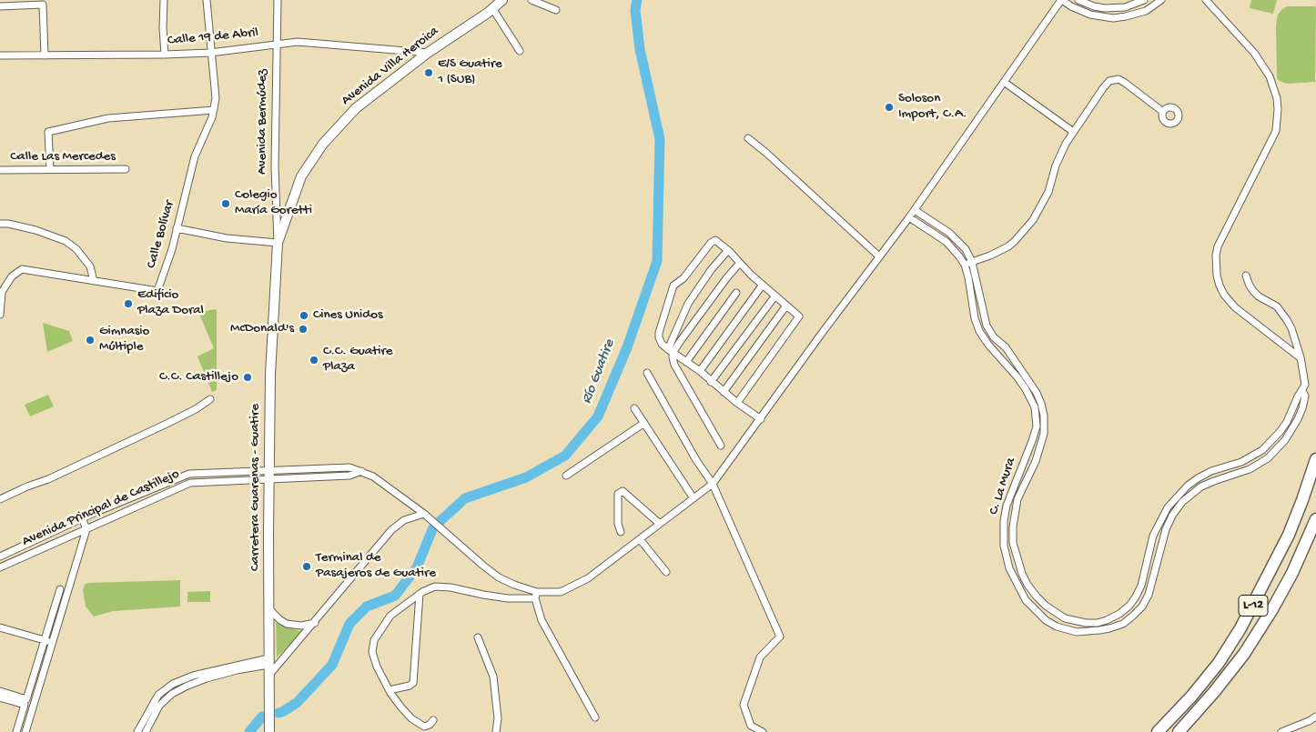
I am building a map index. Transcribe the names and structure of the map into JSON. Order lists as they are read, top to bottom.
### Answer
{
  "streets": {
    "highway": ["L-12"],
    "main road": ["Avenida Villa Heroica", "Carretera Guarenas - Guatire"],
    "street": [
      "Calle 19 de Abril",
      "Avenida Bermúdez",
      "Calle Las Mercedes",
      "Calle Bolívar",
      "C. La Mura",
      "Avenida Principal de Castillejo"
    ]
  },
  "crossings": [
    ["Calle 19 de Abril", "Avenida Villa Heroica"],
    ["Calle 19 de Abril", "Avenida Bermúdez"],
    ["Calle 19 de Abril", "Calle Bolívar"],
    ["Avenida Villa Heroica", "Avenida Bermúdez"],
    ["Avenida Villa Heroica", "Carretera Guarenas - Guatire"],
    ["Avenida Bermúdez", "Carretera Guarenas - Guatire"],
    ["Carretera Guarenas - Guatire", "Avenida Principal de Castillejo"]
  ],
  "water": ["Río Guatire"],
  "places": [
    "E/S Guatire 1 (SUB)",
    "Soloson Import, C.A.",
    "Colegio María Goretti",
    "Edificio Plaza Doral",
    "Cines Unidos",
    "McDonald's",
    "Gimnasio Múltiple",
    "C.C. Guatire Plaza",
    "C.C. Castillejo",
    "Terminal de Pasajeros de Guatire"
  ]
}
